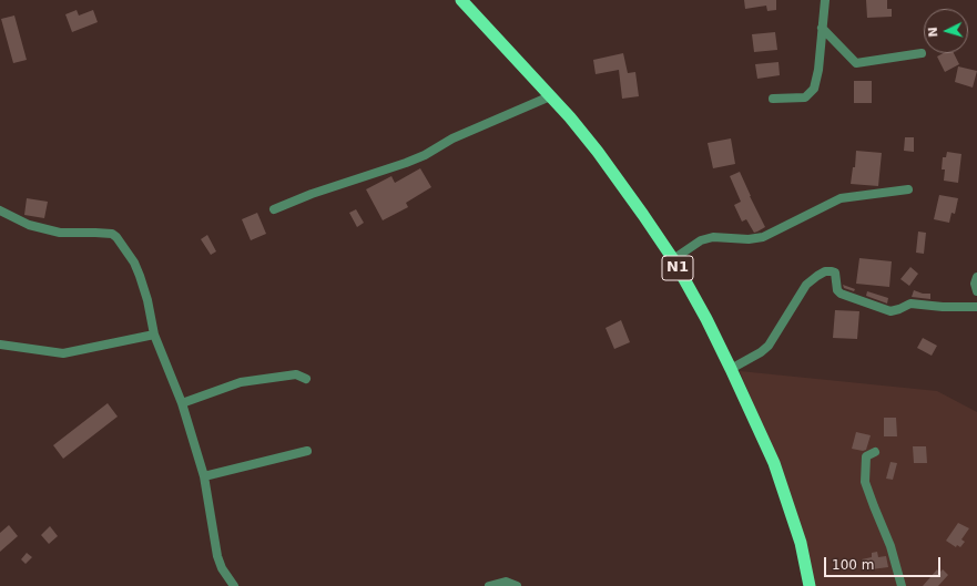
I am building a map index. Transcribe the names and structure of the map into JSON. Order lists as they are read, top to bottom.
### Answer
{
  "streets": {
    "highway": ["N1"]
  },
  "scale_bar": "100 m",
  "north": "left"
}
